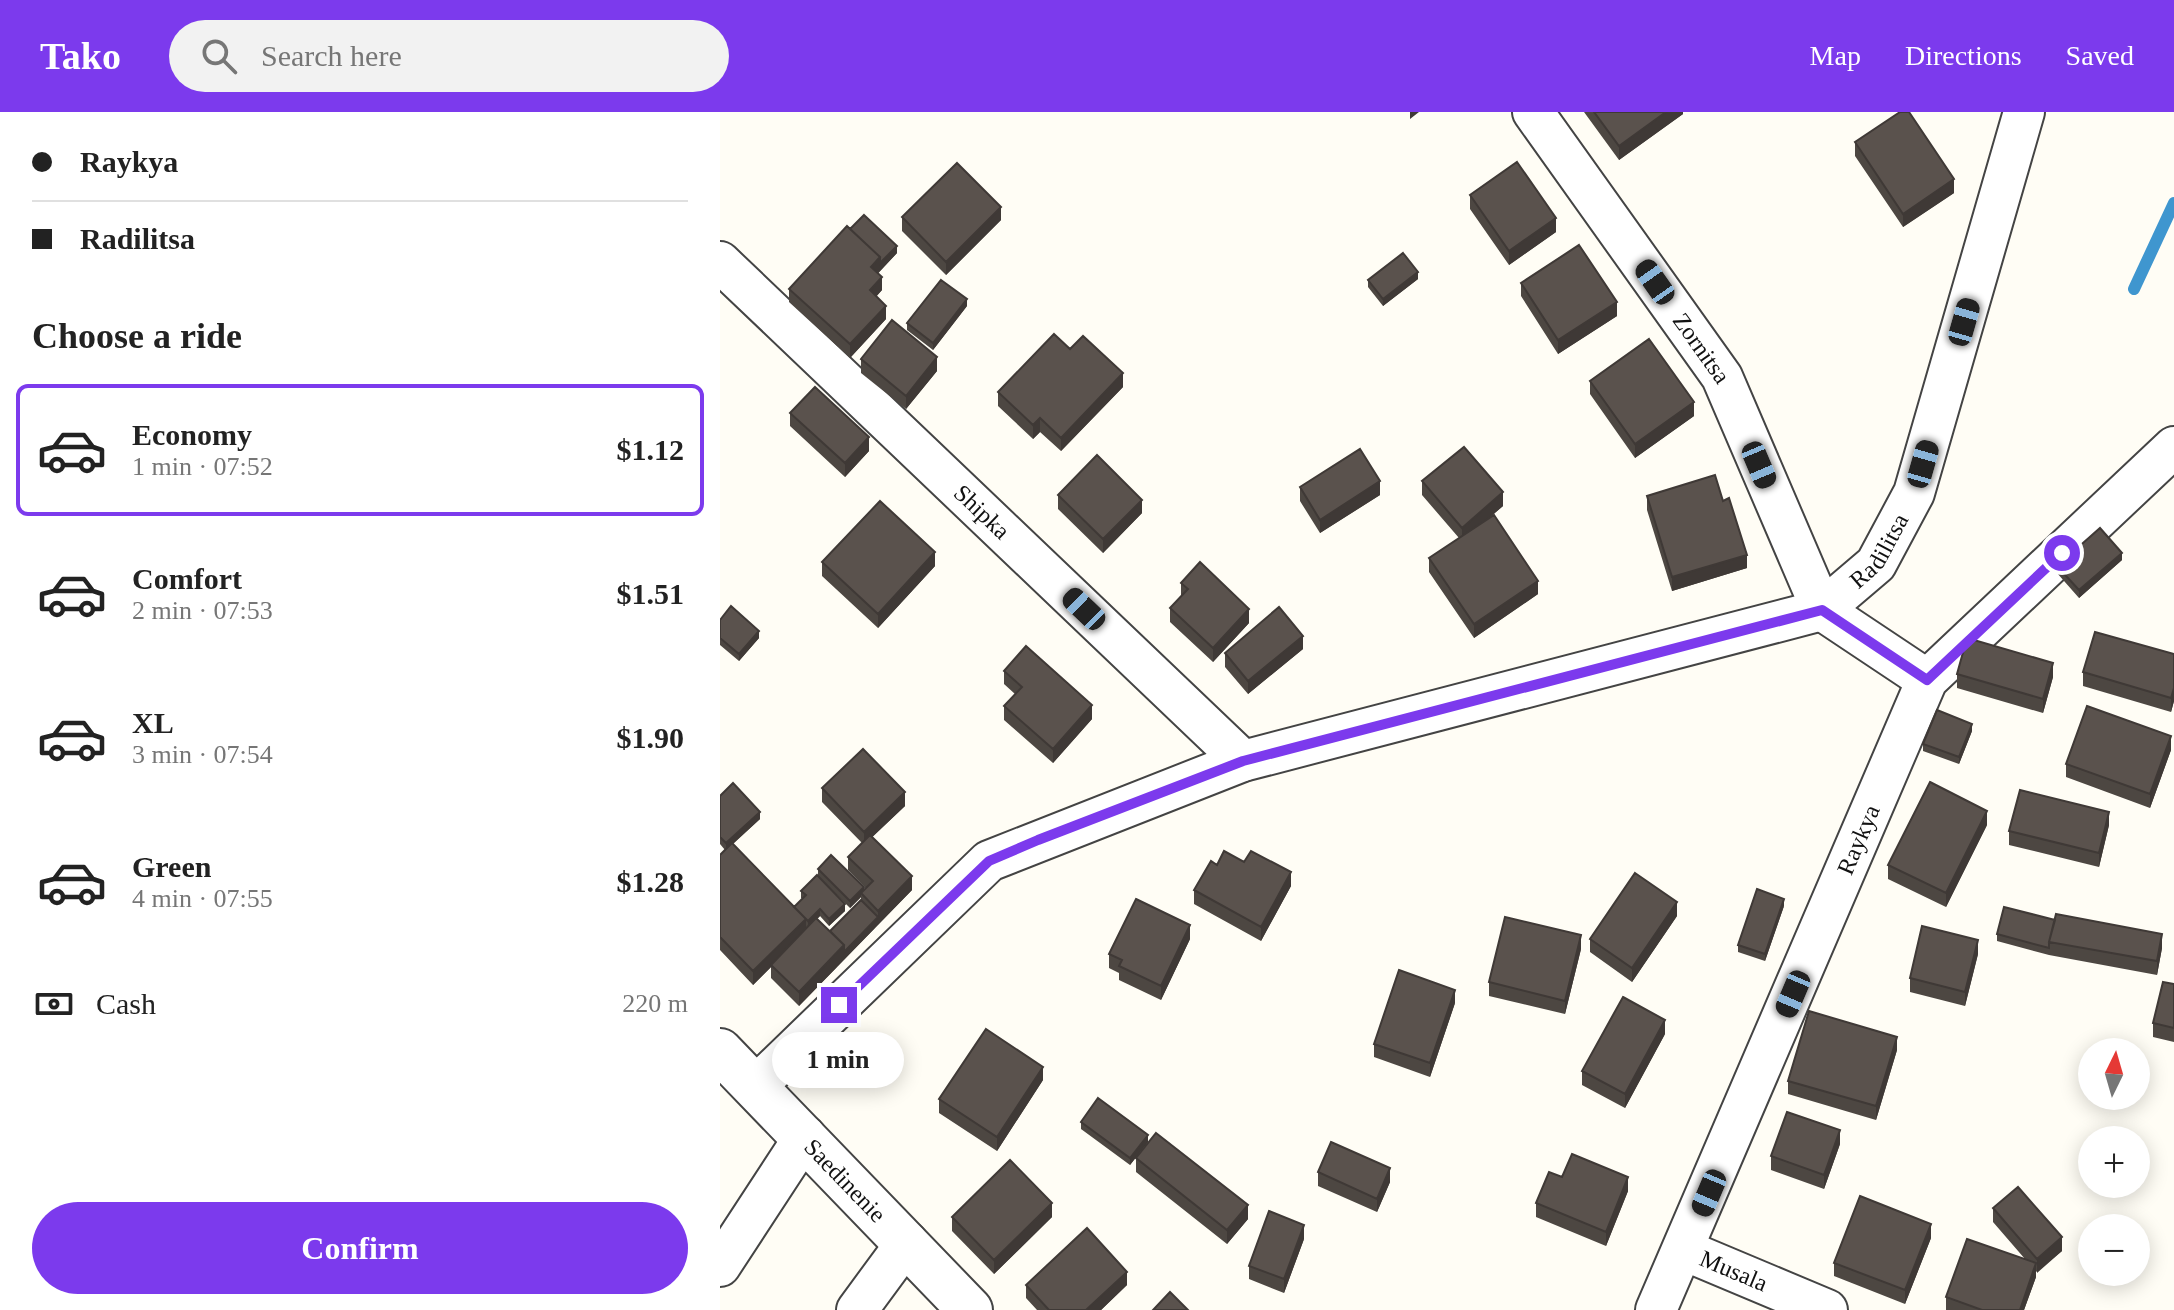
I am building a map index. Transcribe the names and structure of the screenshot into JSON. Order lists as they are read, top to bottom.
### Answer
{
  "streets": {
    "street": [
      "Zornitsa",
      "Shipka",
      "Radilitsa",
      "Raykya",
      "Saedinenie",
      "Musala"
    ]
  },
  "crossings": [
    ["Zornitsa", "Radilitsa"],
    ["Shipka", "Radilitsa"],
    ["Radilitsa", "Saedinenie"],
    ["Raykya", "Musala"]
  ],
  "north": "top",
  "page": {
    "header": "Tako",
    "search": "Search here",
    "nav": ["Map", "Directions", "Saved"],
    "banner": ["Raykya", "Radilitsa"],
    "heading": "Choose a ride",
    "list": [
      {
        "name": "Economy",
        "note": "1 min · 07:52",
        "value": "$1.12"
      },
      {
        "name": "Comfort",
        "note": "2 min · 07:53",
        "value": "$1.51"
      },
      {
        "name": "XL",
        "note": "3 min · 07:54",
        "value": "$1.90"
      },
      {
        "name": "Green",
        "note": "4 min · 07:55",
        "value": "$1.28"
      }
    ],
    "pay": ["Cash", "220 m"],
    "bubble": "1 min",
    "map_buttons": ["+", "−"],
    "buttons": "Confirm"
  }
}
